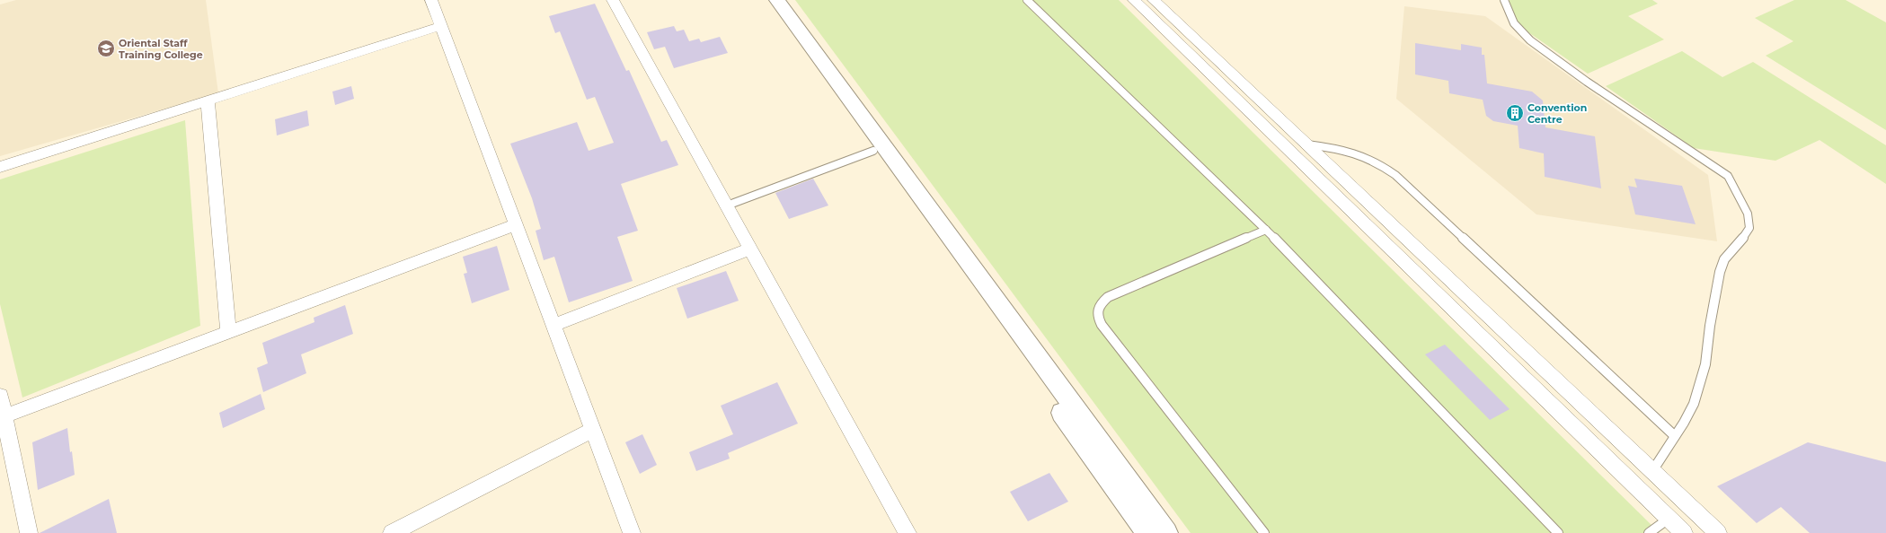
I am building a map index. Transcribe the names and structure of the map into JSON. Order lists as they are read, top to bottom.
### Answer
{
  "places": {
    "school or university": ["Oriental Staff Training College"],
    "building": ["Convention Centre"]
  }
}
